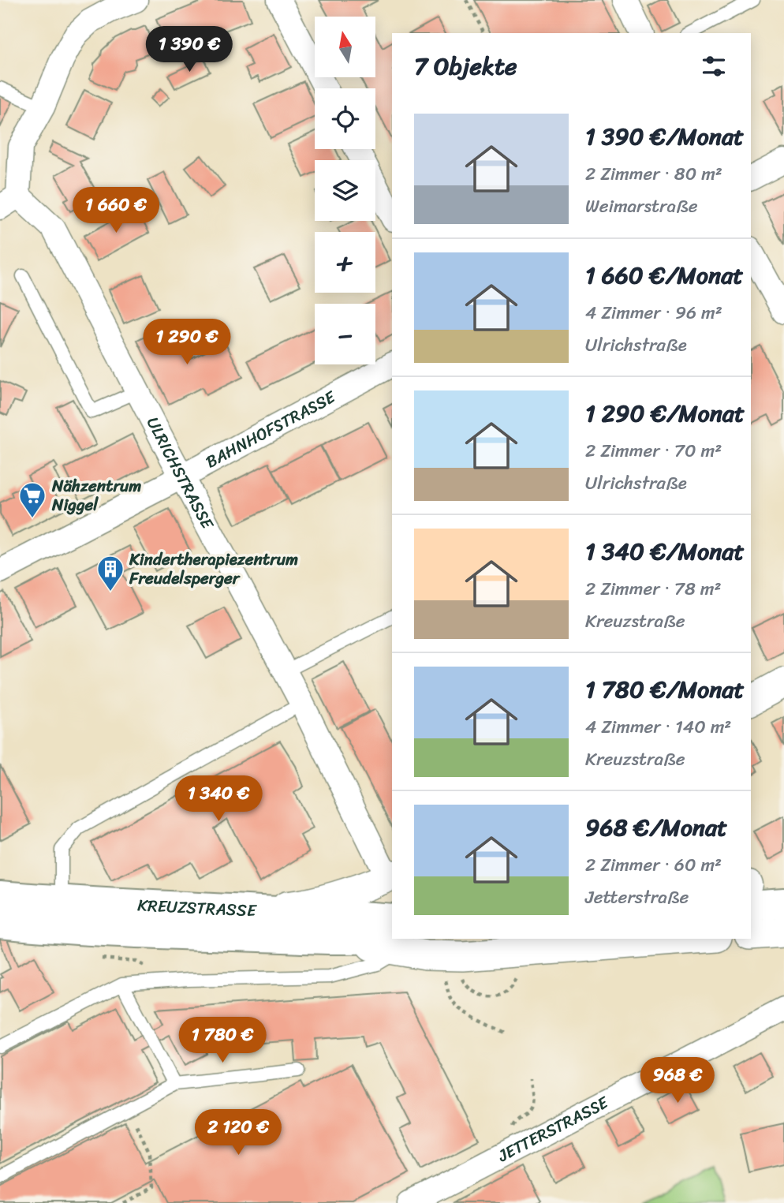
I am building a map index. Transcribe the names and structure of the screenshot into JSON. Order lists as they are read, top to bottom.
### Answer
{
  "streets": {
    "main road": ["KREUZSTRASSE"],
    "street": ["BAHNHOFSTRASSE", "ULRICHSTRASSE", "JETTERSTRASSE"]
  },
  "crossings": [
    ["BAHNHOFSTRASSE", "ULRICHSTRASSE"]
  ],
  "places": {
    "supermarket": ["Nähzentrum Niggel"],
    "building": ["Kindertherapiezentrum Freudelsperger"]
  },
  "north": "top",
  "page": {
    "map_buttons": ["+", "−"],
    "price": [
      "1 390 €",
      "1 660 €",
      "1 290 €",
      "1 340 €",
      "1 780 €",
      "968 €",
      "2 120 €"
    ],
    "heading": "7 Objekte",
    "list": [
      {
        "name": "1 390 €/Monat",
        "note": "2 Zimmer · 80 m² · Weimarstraße"
      },
      {
        "name": "1 660 €/Monat",
        "note": "4 Zimmer · 96 m² · Ulrichstraße"
      },
      {
        "name": "1 290 €/Monat",
        "note": "2 Zimmer · 70 m² · Ulrichstraße"
      },
      {
        "name": "1 340 €/Monat",
        "note": "2 Zimmer · 78 m² · Kreuzstraße"
      },
      {
        "name": "1 780 €/Monat",
        "note": "4 Zimmer · 140 m² · Kreuzstraße"
      },
      {
        "name": "968 €/Monat",
        "note": "2 Zimmer · 60 m² · Jetterstraße"
      }
    ]
  }
}
